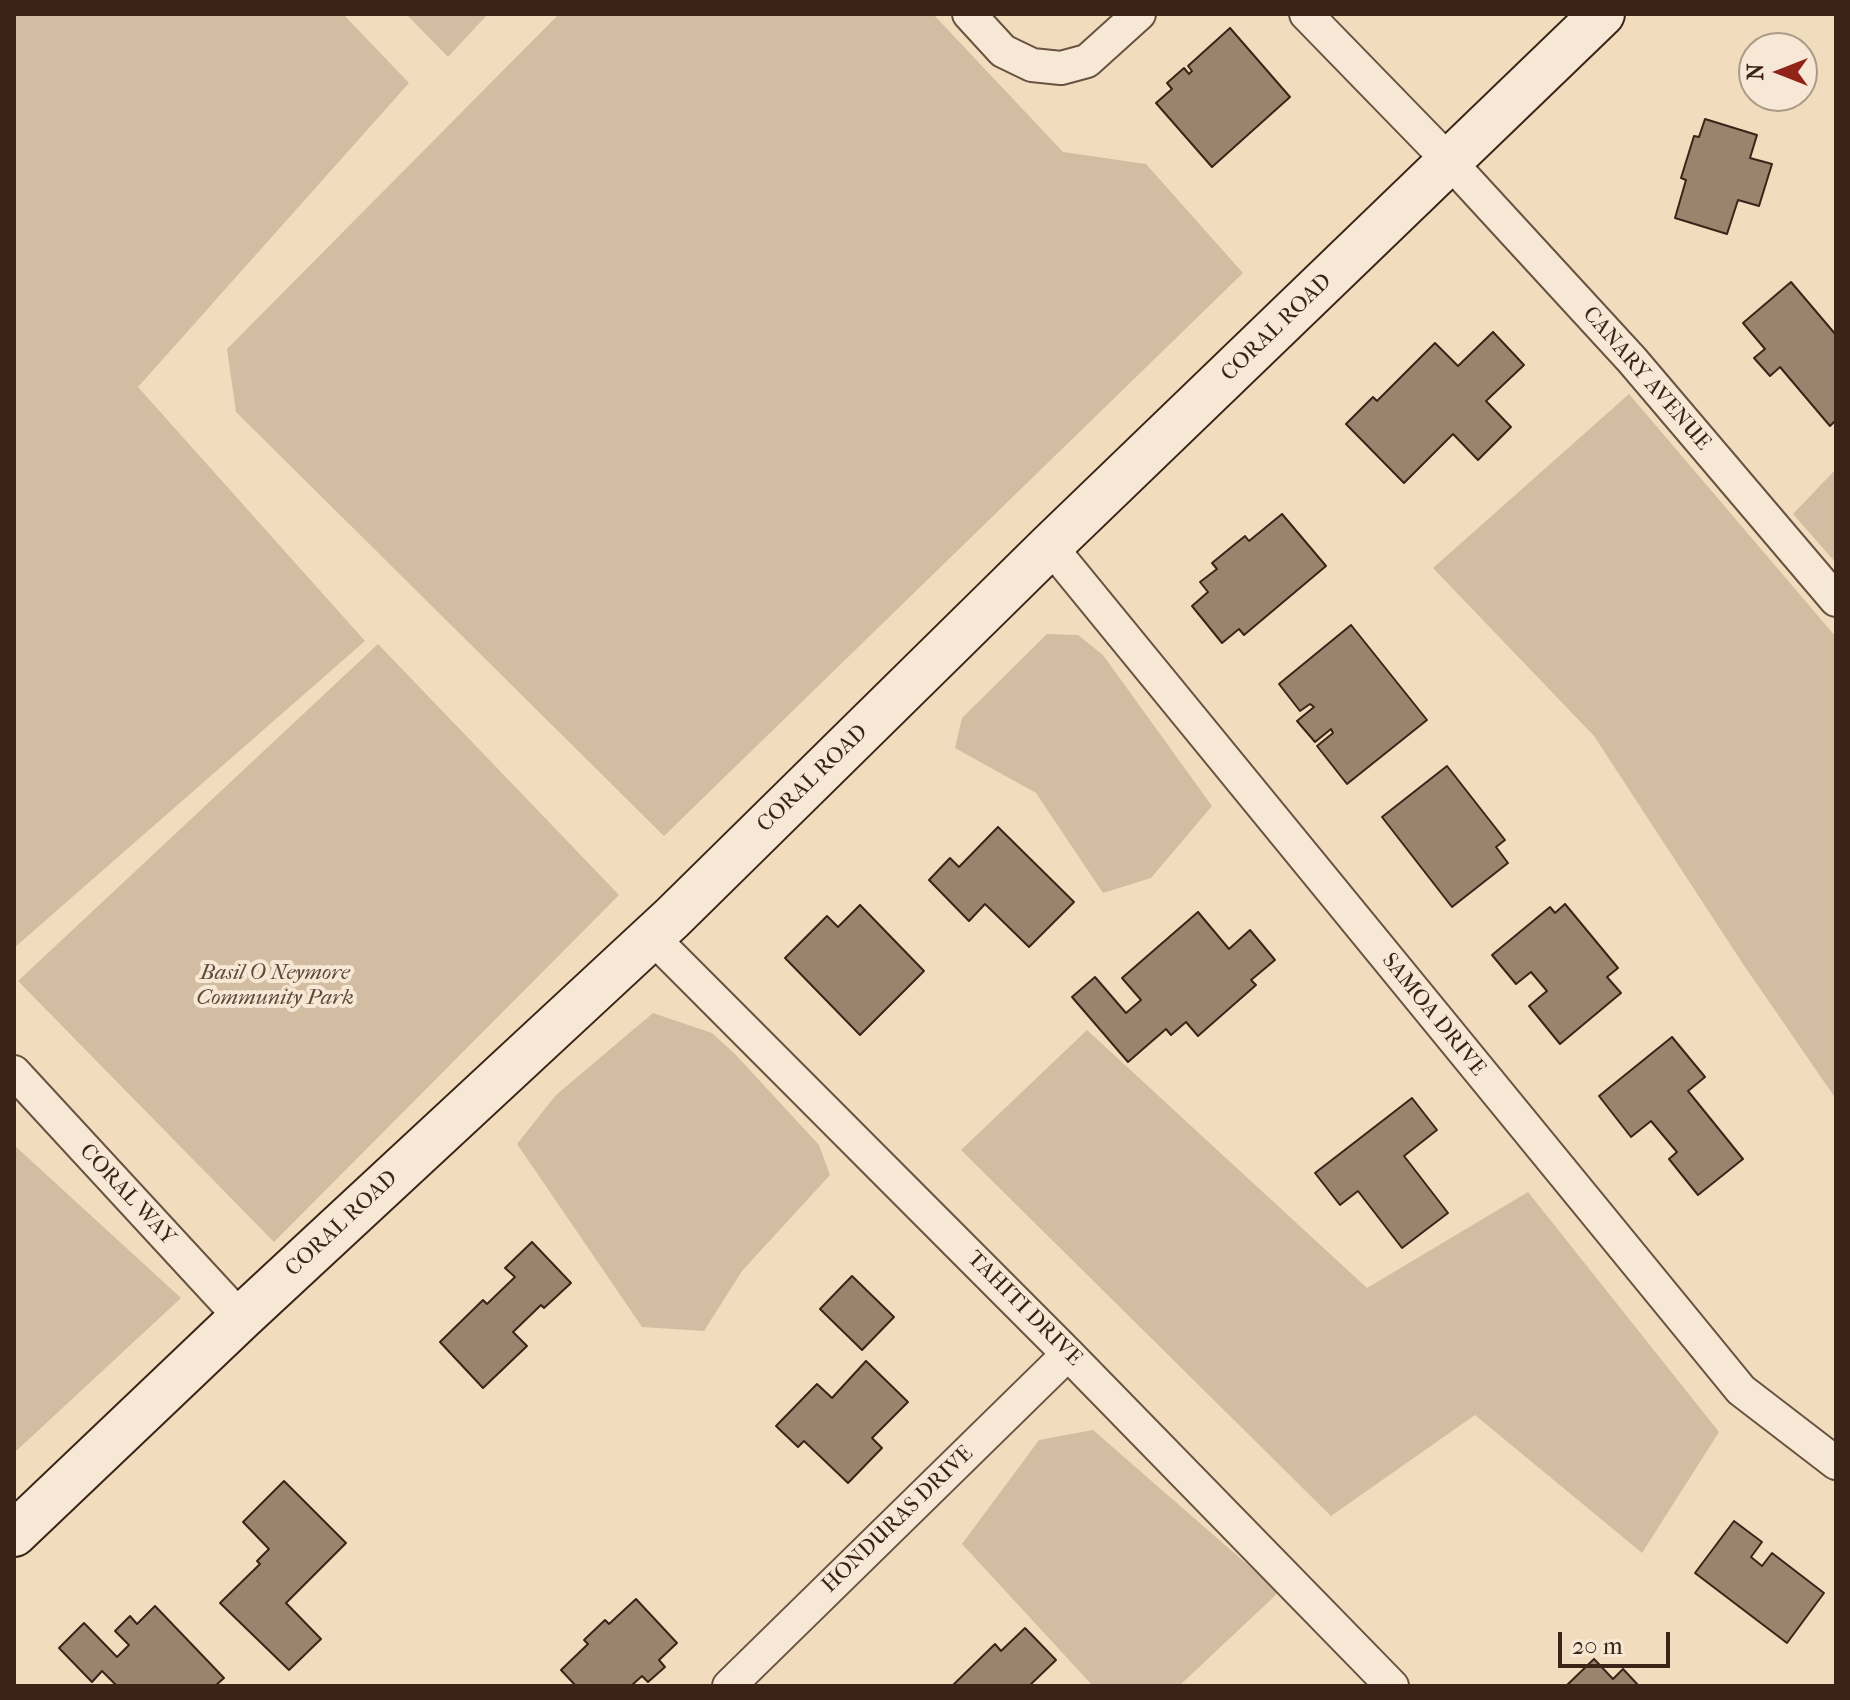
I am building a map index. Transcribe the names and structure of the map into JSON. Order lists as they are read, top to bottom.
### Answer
{
  "streets": {
    "street": [
      "CORAL ROAD",
      "CANARY AVENUE",
      "SAMOA DRIVE",
      "CORAL WAY",
      "TAHITI DRIVE",
      "HONDURAS DRIVE"
    ]
  },
  "crossings": [
    ["CORAL ROAD", "CANARY AVENUE"],
    ["CORAL ROAD", "SAMOA DRIVE"],
    ["CORAL ROAD", "CORAL WAY"],
    ["CORAL ROAD", "TAHITI DRIVE"],
    ["TAHITI DRIVE", "HONDURAS DRIVE"]
  ],
  "parks": ["Basil O Neymore Community Park"],
  "scale_bar": "20 m",
  "north": "left"
}
